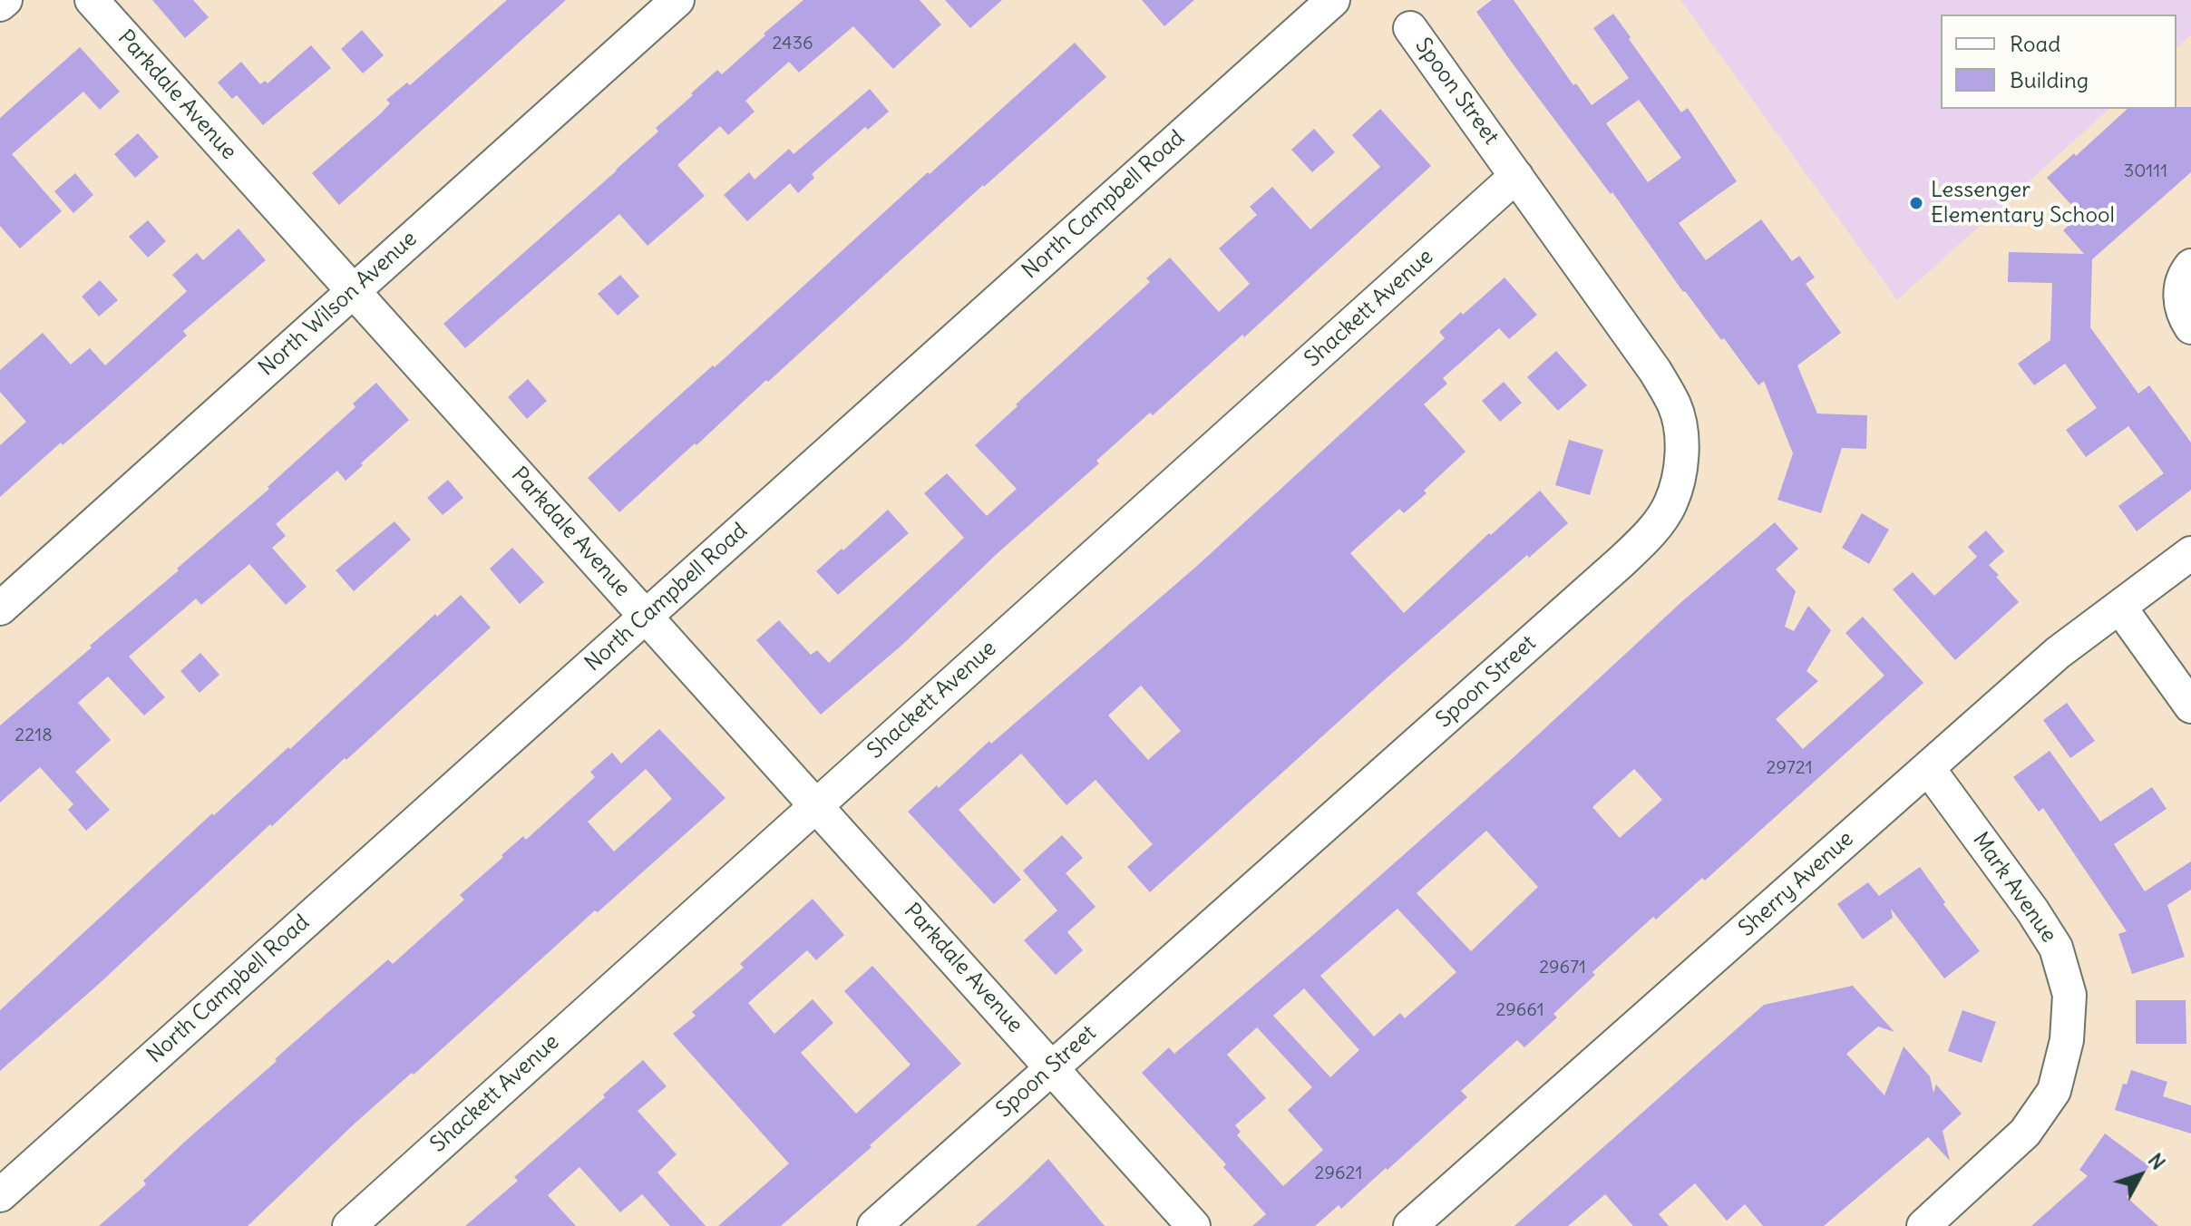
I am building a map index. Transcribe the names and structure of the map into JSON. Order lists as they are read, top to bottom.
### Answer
{
  "streets": {
    "street": [
      "Spoon Street",
      "Parkdale Avenue",
      "North Campbell Road",
      "North Wilson Avenue",
      "Shackett Avenue",
      "Sherry Avenue",
      "Mark Avenue"
    ]
  },
  "crossings": [
    ["Spoon Street", "Parkdale Avenue"],
    ["Spoon Street", "Shackett Avenue"],
    ["Parkdale Avenue", "North Campbell Road"],
    ["Parkdale Avenue", "North Wilson Avenue"],
    ["Parkdale Avenue", "Shackett Avenue"],
    ["Sherry Avenue", "Mark Avenue"]
  ],
  "places": ["Lessenger Elementary School"],
  "house_numbers": [
    "2436",
    "30111",
    "2218",
    "29721",
    "29671",
    "29661",
    "29621"
  ],
  "legend": ["Road", "Building"],
  "north": "top right"
}
